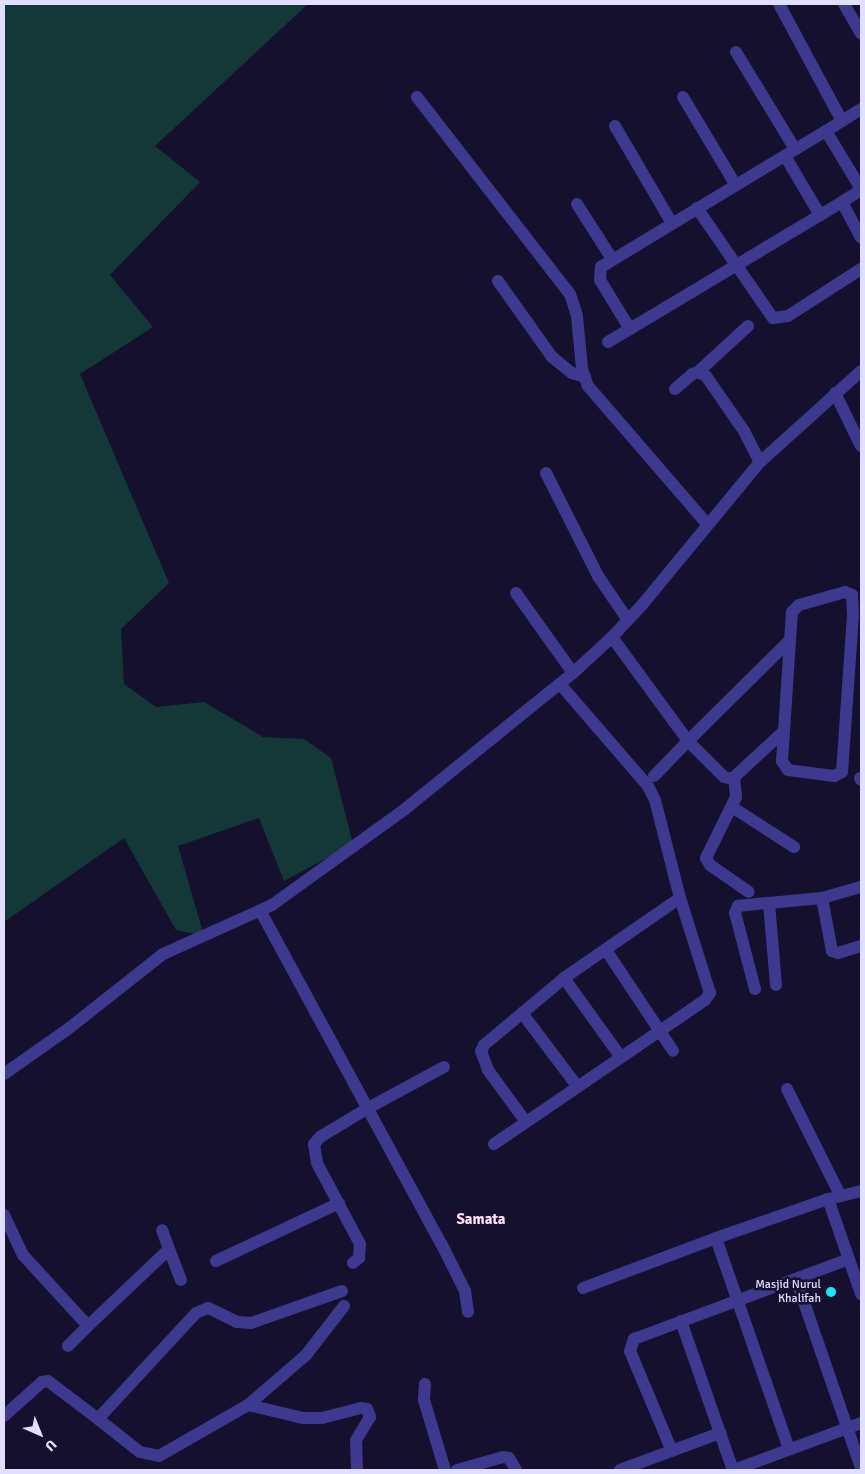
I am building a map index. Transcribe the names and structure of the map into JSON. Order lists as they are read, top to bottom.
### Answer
{
  "districts": ["Samata"],
  "places": ["Masjid Nurul Khalifah"],
  "north": "bottom right"
}
